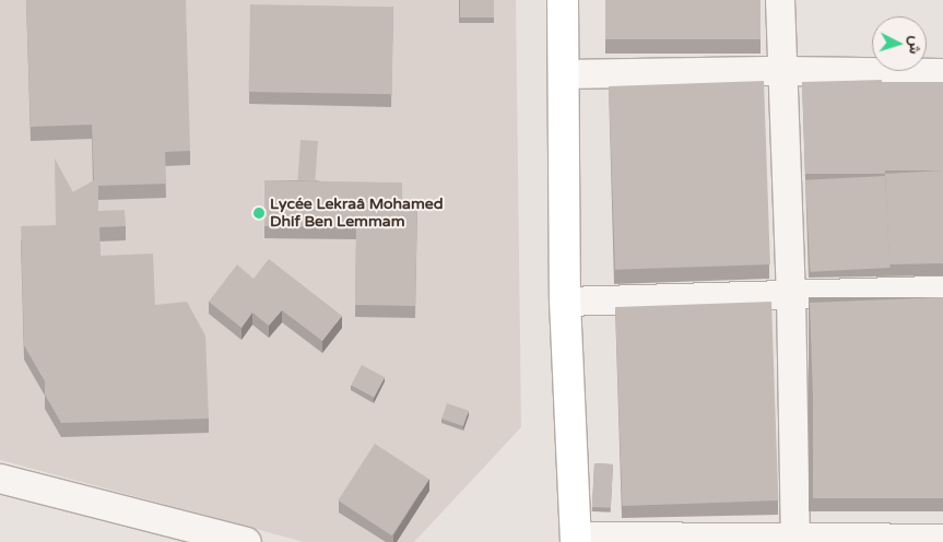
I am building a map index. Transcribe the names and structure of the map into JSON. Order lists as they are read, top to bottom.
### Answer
{
  "places": ["Lycée Lekraâ Mohamed Dhif Ben Lemmam"],
  "north": "right"
}
